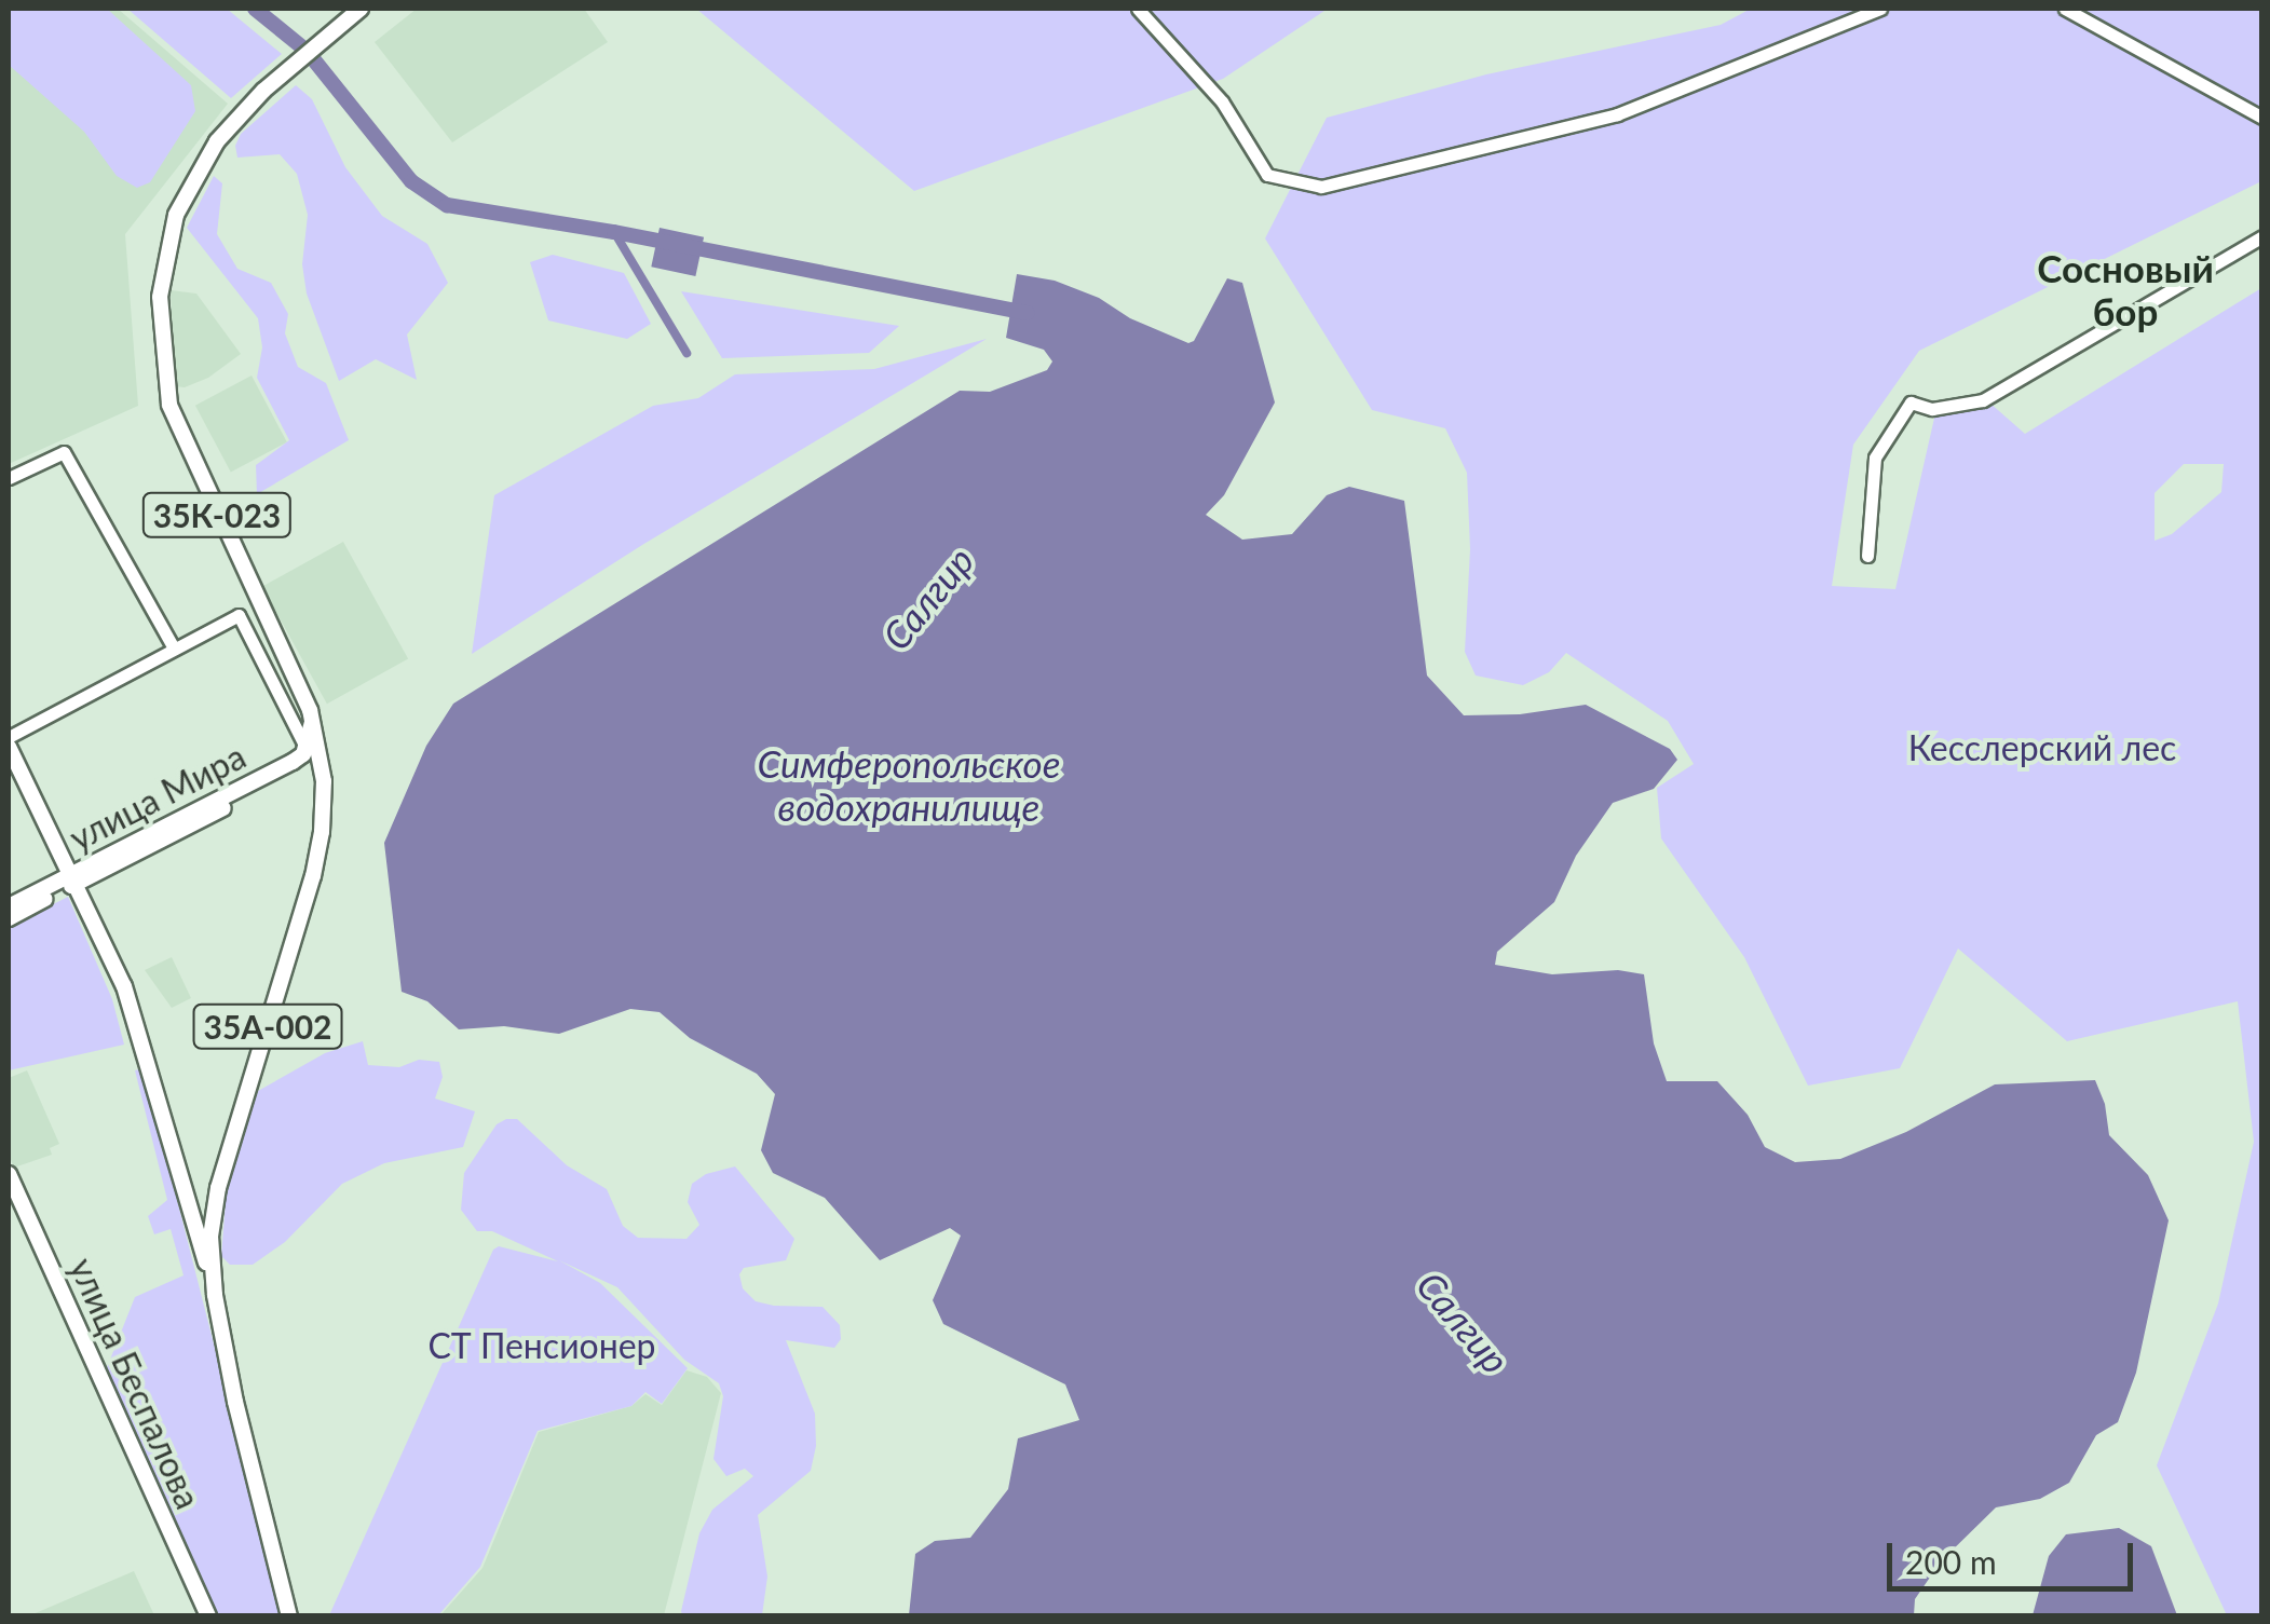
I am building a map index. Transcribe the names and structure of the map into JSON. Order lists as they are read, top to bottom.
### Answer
{
  "streets": {
    "main road": [
      "35К-023",
      "улица Мира",
      "35А-002",
      "улица Беспалова"
    ]
  },
  "crossings": [
    ["35К-023", "улица Мира"],
    ["35К-023", "35А-002"],
    ["улица Мира", "35А-002"]
  ],
  "districts": ["Сосновый бор"],
  "water": ["Салгир", "Симферопольское водохранилище"],
  "parks": ["Кесслерский лес", "СТ Пенсионер"],
  "scale_bar": "200 m"
}
